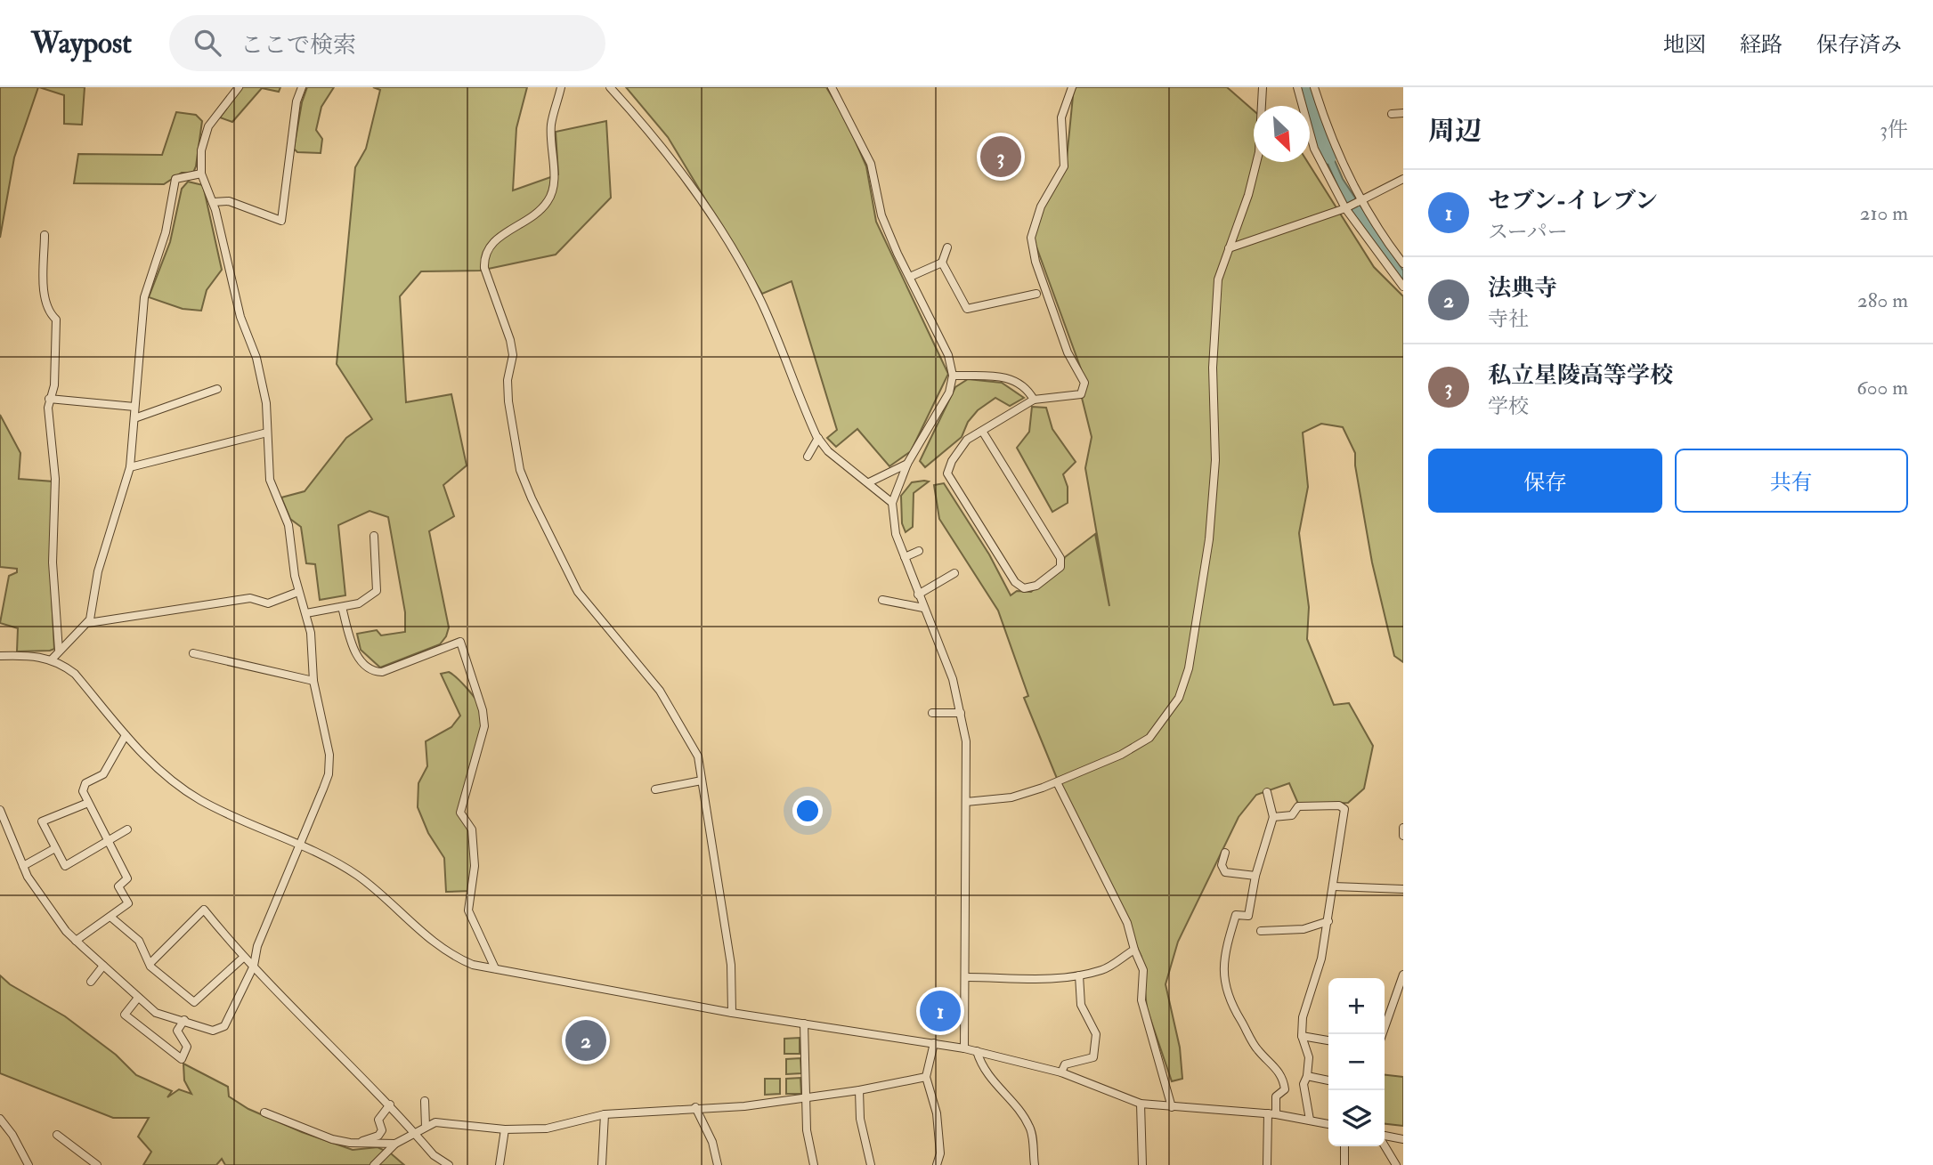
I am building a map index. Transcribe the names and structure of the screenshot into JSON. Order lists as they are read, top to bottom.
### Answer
{
  "north": "bottom right",
  "page": {
    "header": "Waypost",
    "search": "ここで検索",
    "nav": ["地図", "経路", "保存済み"],
    "heading": ["周辺", "3件"],
    "pins": ["3", "1", "2"],
    "list": [
      {
        "mark": "1",
        "name": "セブン-イレブン",
        "note": "スーパー",
        "value": "210 m"
      },
      {
        "mark": "2",
        "name": "法典寺",
        "note": "寺社",
        "value": "280 m"
      },
      {
        "mark": "3",
        "name": "私立星陵高等学校",
        "note": "学校",
        "value": "600 m"
      }
    ],
    "buttons": ["保存", "共有"],
    "map_buttons": ["+", "−"]
  }
}
